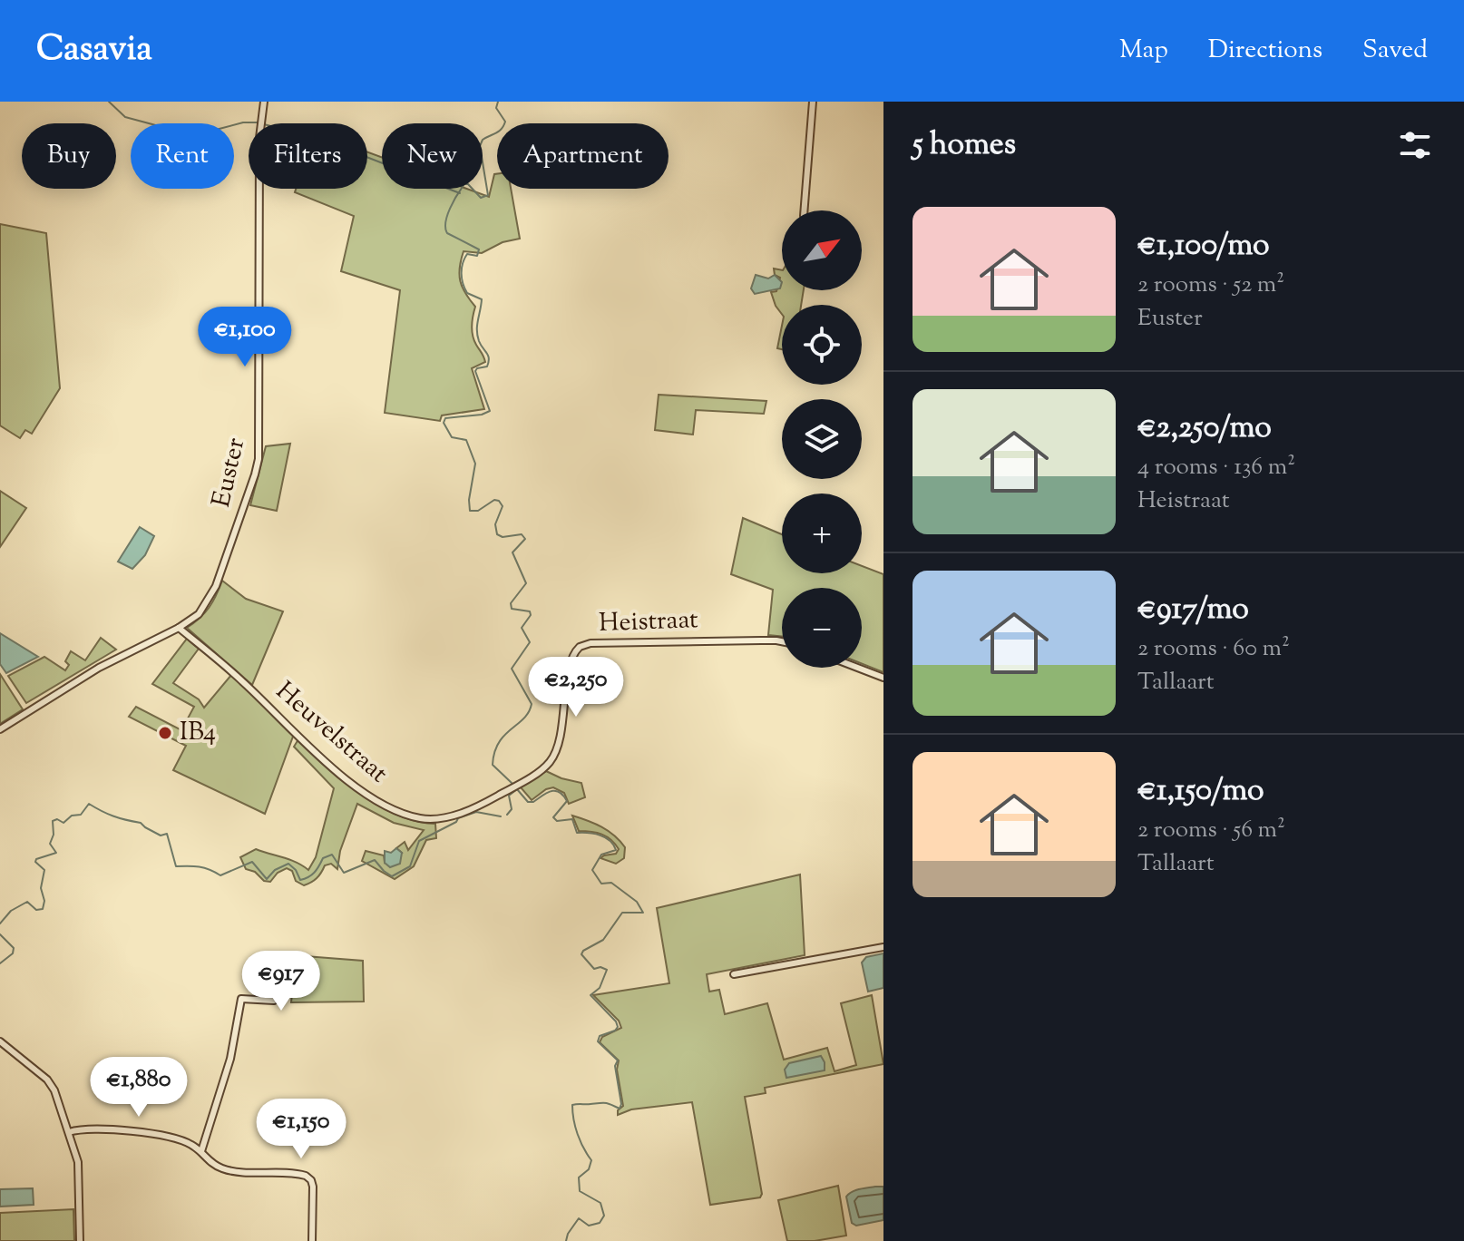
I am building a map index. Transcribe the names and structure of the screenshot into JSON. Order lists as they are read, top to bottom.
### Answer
{
  "streets": {
    "street": ["Euster", "Heistraat", "Heuvelstraat"]
  },
  "crossings": [
    ["Euster", "Heuvelstraat"],
    ["Heistraat", "Heuvelstraat"]
  ],
  "places": ["IB4"],
  "north": "top right",
  "page": {
    "header": "Casavia",
    "nav": ["Map", "Directions", "Saved"],
    "heading": "5 homes",
    "chip": [
      "Buy",
      "Rent",
      "Filters",
      "New",
      "Apartment"
    ],
    "list": [
      {
        "name": "€1,100/mo",
        "note": "2 rooms · 52 m² · Euster"
      },
      {
        "name": "€2,250/mo",
        "note": "4 rooms · 136 m² · Heistraat"
      },
      {
        "name": "€917/mo",
        "note": "2 rooms · 60 m² · Tallaart"
      },
      {
        "name": "€1,150/mo",
        "note": "2 rooms · 56 m² · Tallaart"
      }
    ],
    "map_buttons": ["+", "−"],
    "price": [
      "€1,100",
      "€2,250",
      "€917",
      "€1,880",
      "€1,150"
    ]
  }
}
